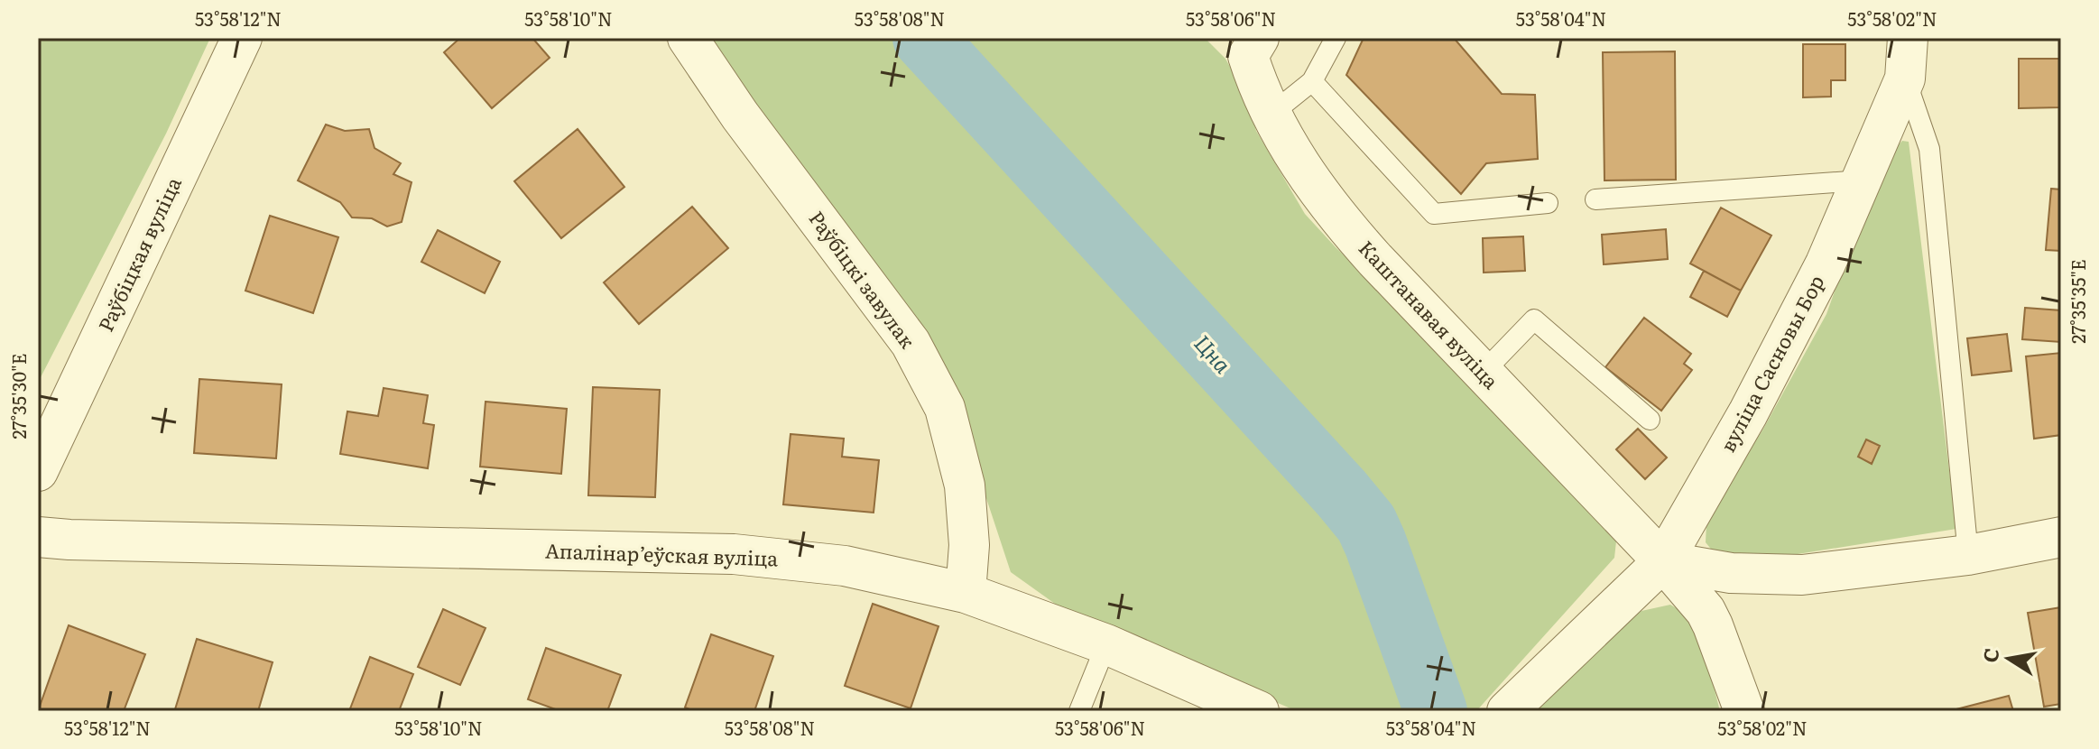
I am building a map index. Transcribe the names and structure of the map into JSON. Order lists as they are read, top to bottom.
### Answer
{
  "streets": {
    "street": [
      "Раўбіцкая вуліца",
      "Раўбіцкі завулак",
      "Каштанавая вуліца",
      "вуліца Сасновы Бор",
      "Апалінарʼеўская вуліца"
    ]
  },
  "crossings": [
    ["Раўбіцкі завулак", "Апалінарʼеўская вуліца"],
    ["Каштанавая вуліца", "вуліца Сасновы Бор"]
  ],
  "water": ["Цна"],
  "north": "left",
  "coordinates": [
    "53°58'12\"N",
    "53°58'10\"N",
    "53°58'08\"N",
    "53°58'06\"N",
    "53°58'04\"N",
    "53°58'02\"N",
    "27°35'35\"E",
    "27°35'30\"E"
  ]
}
